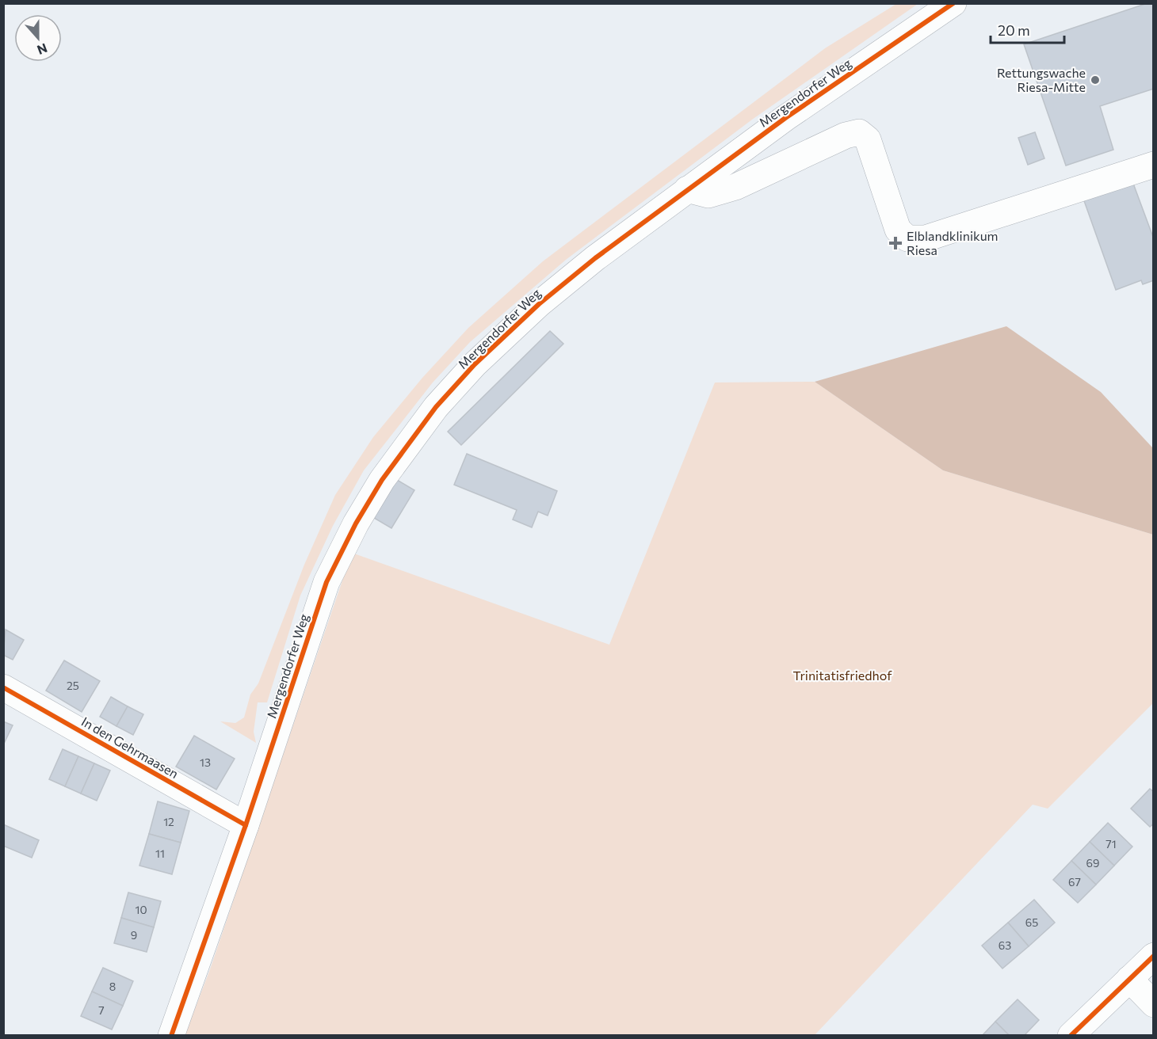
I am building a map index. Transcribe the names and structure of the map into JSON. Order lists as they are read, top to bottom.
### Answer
{
  "streets": {
    "street": ["Mergendorfer Weg", "In den Gehrmaasen"]
  },
  "crossings": [
    ["Mergendorfer Weg", "In den Gehrmaasen"]
  ],
  "parks": ["Trinitatisfriedhof"],
  "places": {
    "other": ["Rettungswache Riesa-Mitte"],
    "health": ["Elblandklinikum Riesa"]
  },
  "house_numbers": [
    "25",
    "13",
    "12",
    "71",
    "11",
    "69",
    "67",
    "10",
    "65",
    "9",
    "63",
    "8",
    "7"
  ],
  "scale_bar": "20 m",
  "north": "bottom"
}
